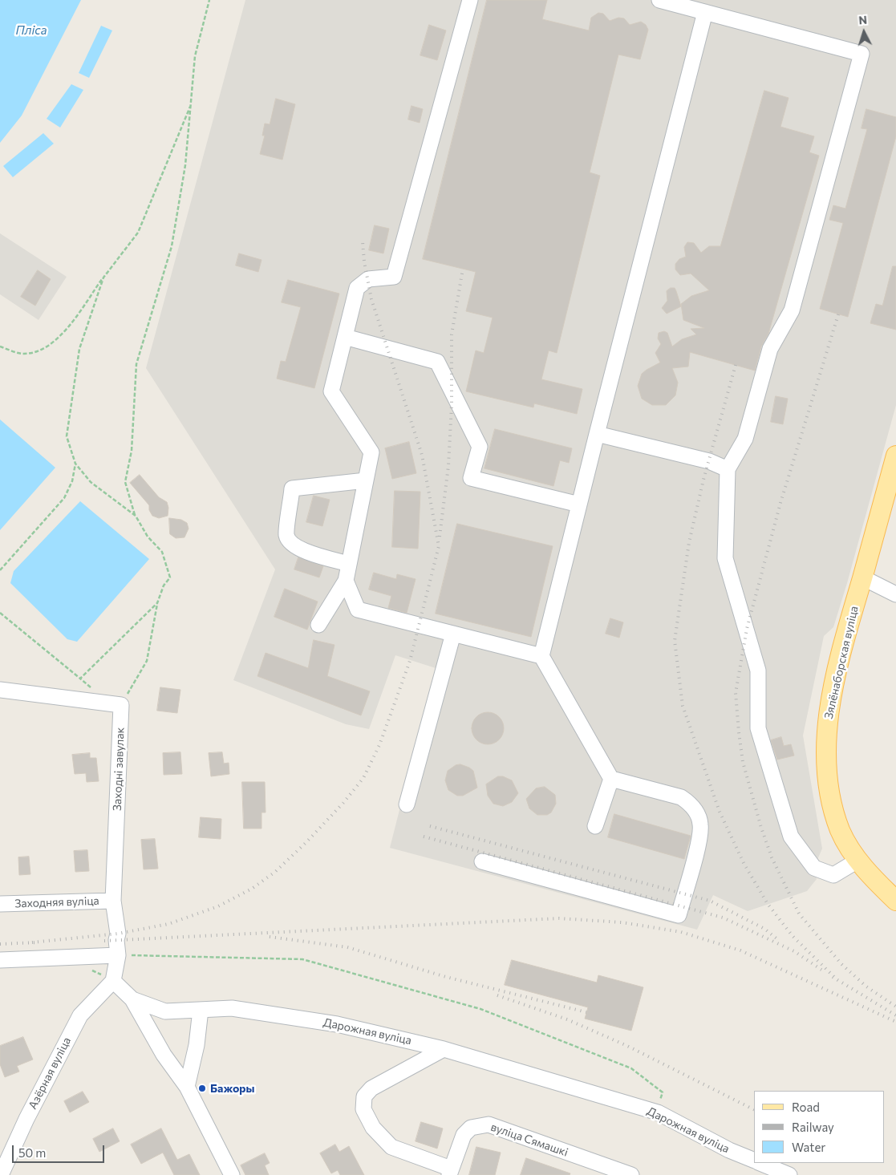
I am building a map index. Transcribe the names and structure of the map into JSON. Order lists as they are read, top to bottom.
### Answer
{
  "streets": {
    "main road": ["Зялёнаборская вуліца"],
    "street": [
      "Заходні завулак",
      "Заходняя вуліца",
      "Дарожная вуліца",
      "Азёрная вуліца",
      "вуліца Сямашкі"
    ]
  },
  "crossings": [
    ["Заходні завулак", "Заходняя вуліца"],
    ["Дарожная вуліца", "Азёрная вуліца"]
  ],
  "water": ["Пліса"],
  "places": ["Бажоры"],
  "legend": ["Road", "Railway", "Water"],
  "scale_bar": "50 m",
  "north": "top"
}
